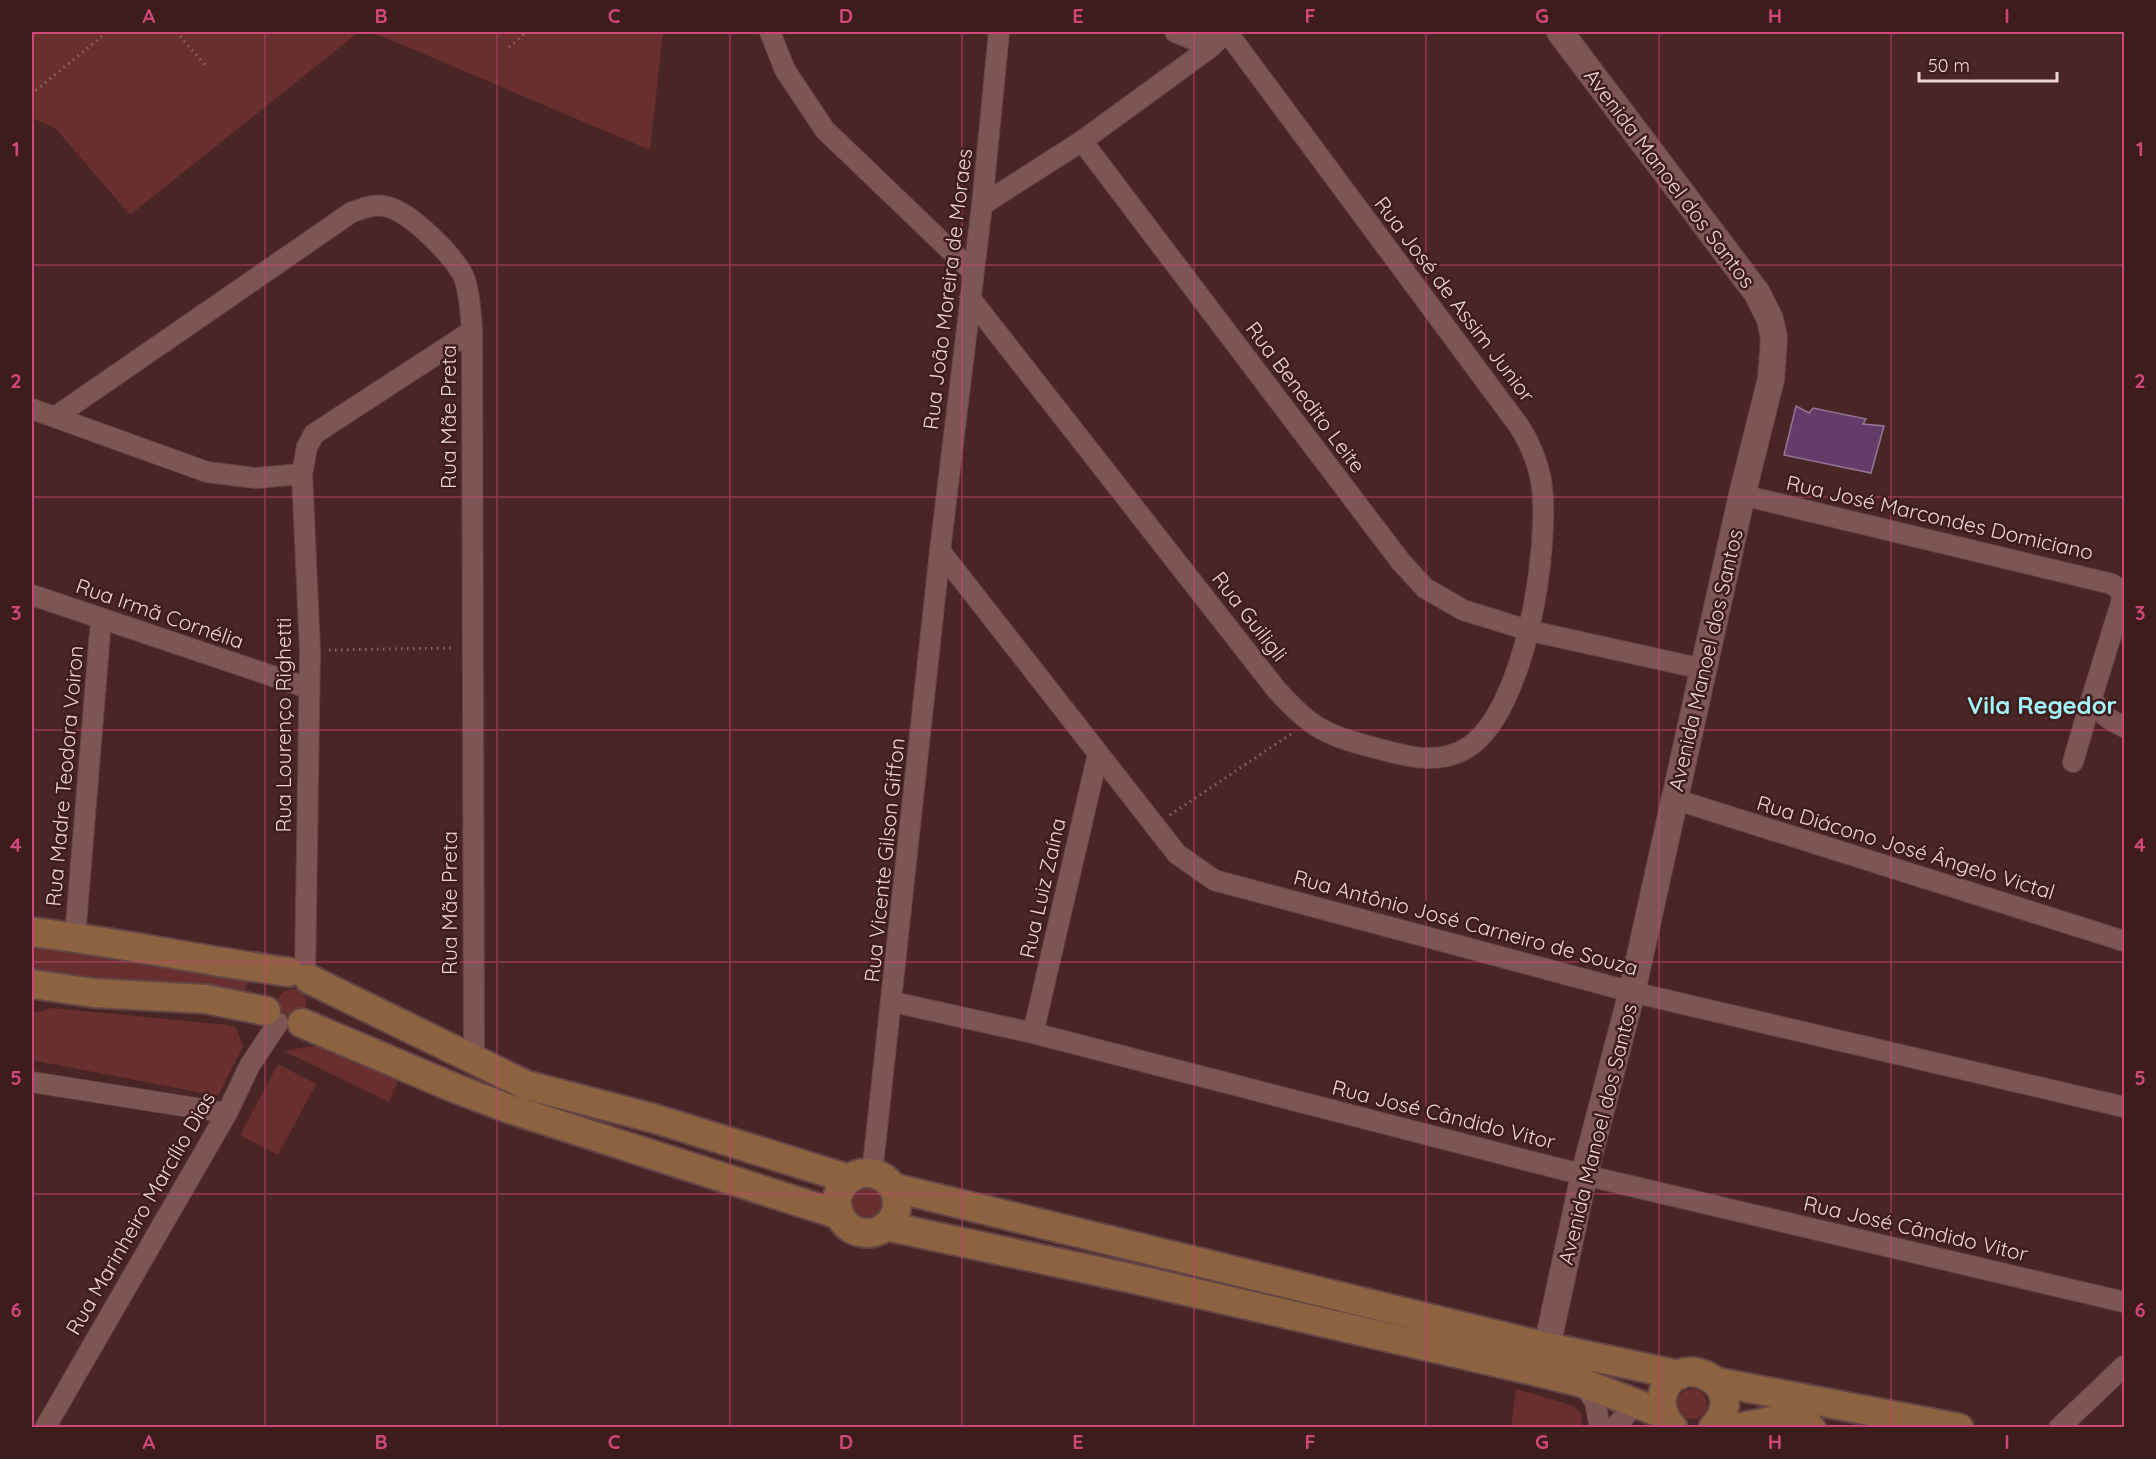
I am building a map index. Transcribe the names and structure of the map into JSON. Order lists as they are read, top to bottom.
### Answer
{
  "streets": {
    "street": [
      "Avenida Manoel dos Santos",
      "Rua João Moreira de Moraes",
      "Rua José de Assim Junior",
      "Rua Benedito Leite",
      "Rua Mãe Preta",
      "Rua José Marcondes Domiciano",
      "Rua Irmã Cornélia",
      "Rua Guiligli",
      "Rua Lourenço Righetti",
      "Rua Madre Teodora Voiron",
      "Rua Diácono José Ângelo Victal",
      "Rua Vicente Gilson Giffon",
      "Rua Luiz Zaína",
      "Rua Antônio José Carneiro de Souza",
      "Rua José Cândido Vitor",
      "Rua Marinheiro Marcílio Dias"
    ]
  },
  "crossings": [
    ["Avenida Manoel dos Santos", "Rua Benedito Leite"],
    ["Avenida Manoel dos Santos", "Rua José Marcondes Domiciano"],
    ["Avenida Manoel dos Santos", "Rua Diácono José Ângelo Victal"],
    ["Avenida Manoel dos Santos", "Rua Antônio José Carneiro de Souza"],
    ["Avenida Manoel dos Santos", "Rua José Cândido Vitor"],
    ["Rua João Moreira de Moraes", "Rua Guiligli"],
    ["Rua João Moreira de Moraes", "Rua Vicente Gilson Giffon"],
    ["Rua João Moreira de Moraes", "Rua Antônio José Carneiro de Souza"],
    ["Rua José de Assim Junior", "Rua Benedito Leite"],
    ["Rua José de Assim Junior", "Rua Guiligli"],
    ["Rua Benedito Leite", "Rua Guiligli"],
    ["Rua Mãe Preta", "Rua Lourenço Righetti"],
    ["Rua Irmã Cornélia", "Rua Lourenço Righetti"],
    ["Rua Irmã Cornélia", "Rua Madre Teodora Voiron"],
    ["Rua Lourenço Righetti", "Rua Marinheiro Marcílio Dias"],
    ["Rua Vicente Gilson Giffon", "Rua Antônio José Carneiro de Souza"],
    ["Rua Vicente Gilson Giffon", "Rua José Cândido Vitor"],
    ["Rua Luiz Zaína", "Rua Antônio José Carneiro de Souza"],
    ["Rua Luiz Zaína", "Rua José Cândido Vitor"]
  ],
  "districts": ["Vila Regedor"],
  "scale_bar": "50 m",
  "grid": {
    "columns": [
      "A",
      "B",
      "C",
      "D",
      "E",
      "F",
      "G",
      "H",
      "I"
    ],
    "rows": [
      "1",
      "2",
      "3",
      "4",
      "5",
      "6"
    ]
  }
}
